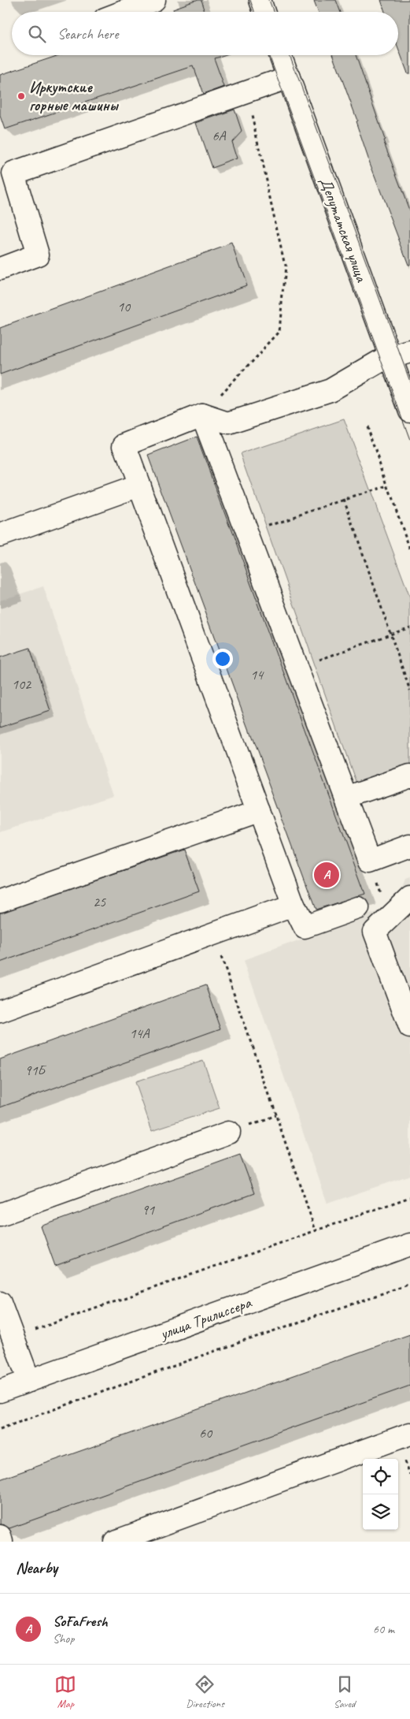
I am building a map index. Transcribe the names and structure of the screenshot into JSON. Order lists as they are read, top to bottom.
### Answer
{
  "streets": {
    "street": ["Депутатская улица", "улица Трилиссера"]
  },
  "places": ["Иркутские горные машины"],
  "house_numbers": [
    "6А",
    "10",
    "14",
    "102",
    "25",
    "14А",
    "91Б",
    "91",
    "60"
  ],
  "page": {
    "search": "Search here",
    "pins": "A",
    "heading": "Nearby",
    "list": [
      {
        "mark": "A",
        "name": "SoFaFresh",
        "note": "Shop",
        "value": "60 m"
      }
    ],
    "nav": ["Map", "Directions", "Saved"]
  }
}
